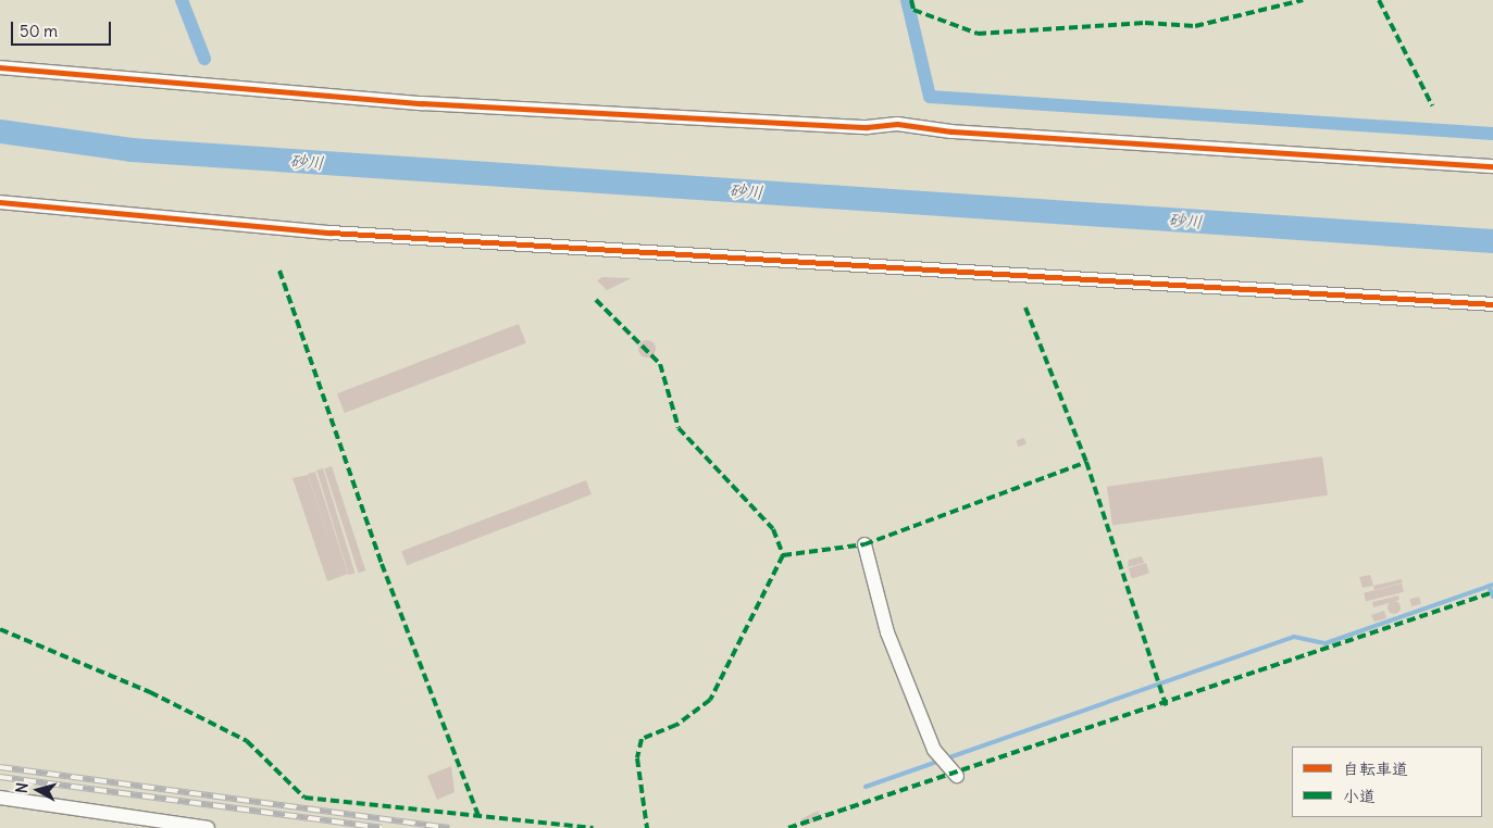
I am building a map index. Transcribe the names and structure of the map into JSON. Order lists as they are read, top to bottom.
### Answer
{
  "water": ["砂川"],
  "legend": ["自転車道", "小道"],
  "scale_bar": "50 m",
  "north": "left"
}
